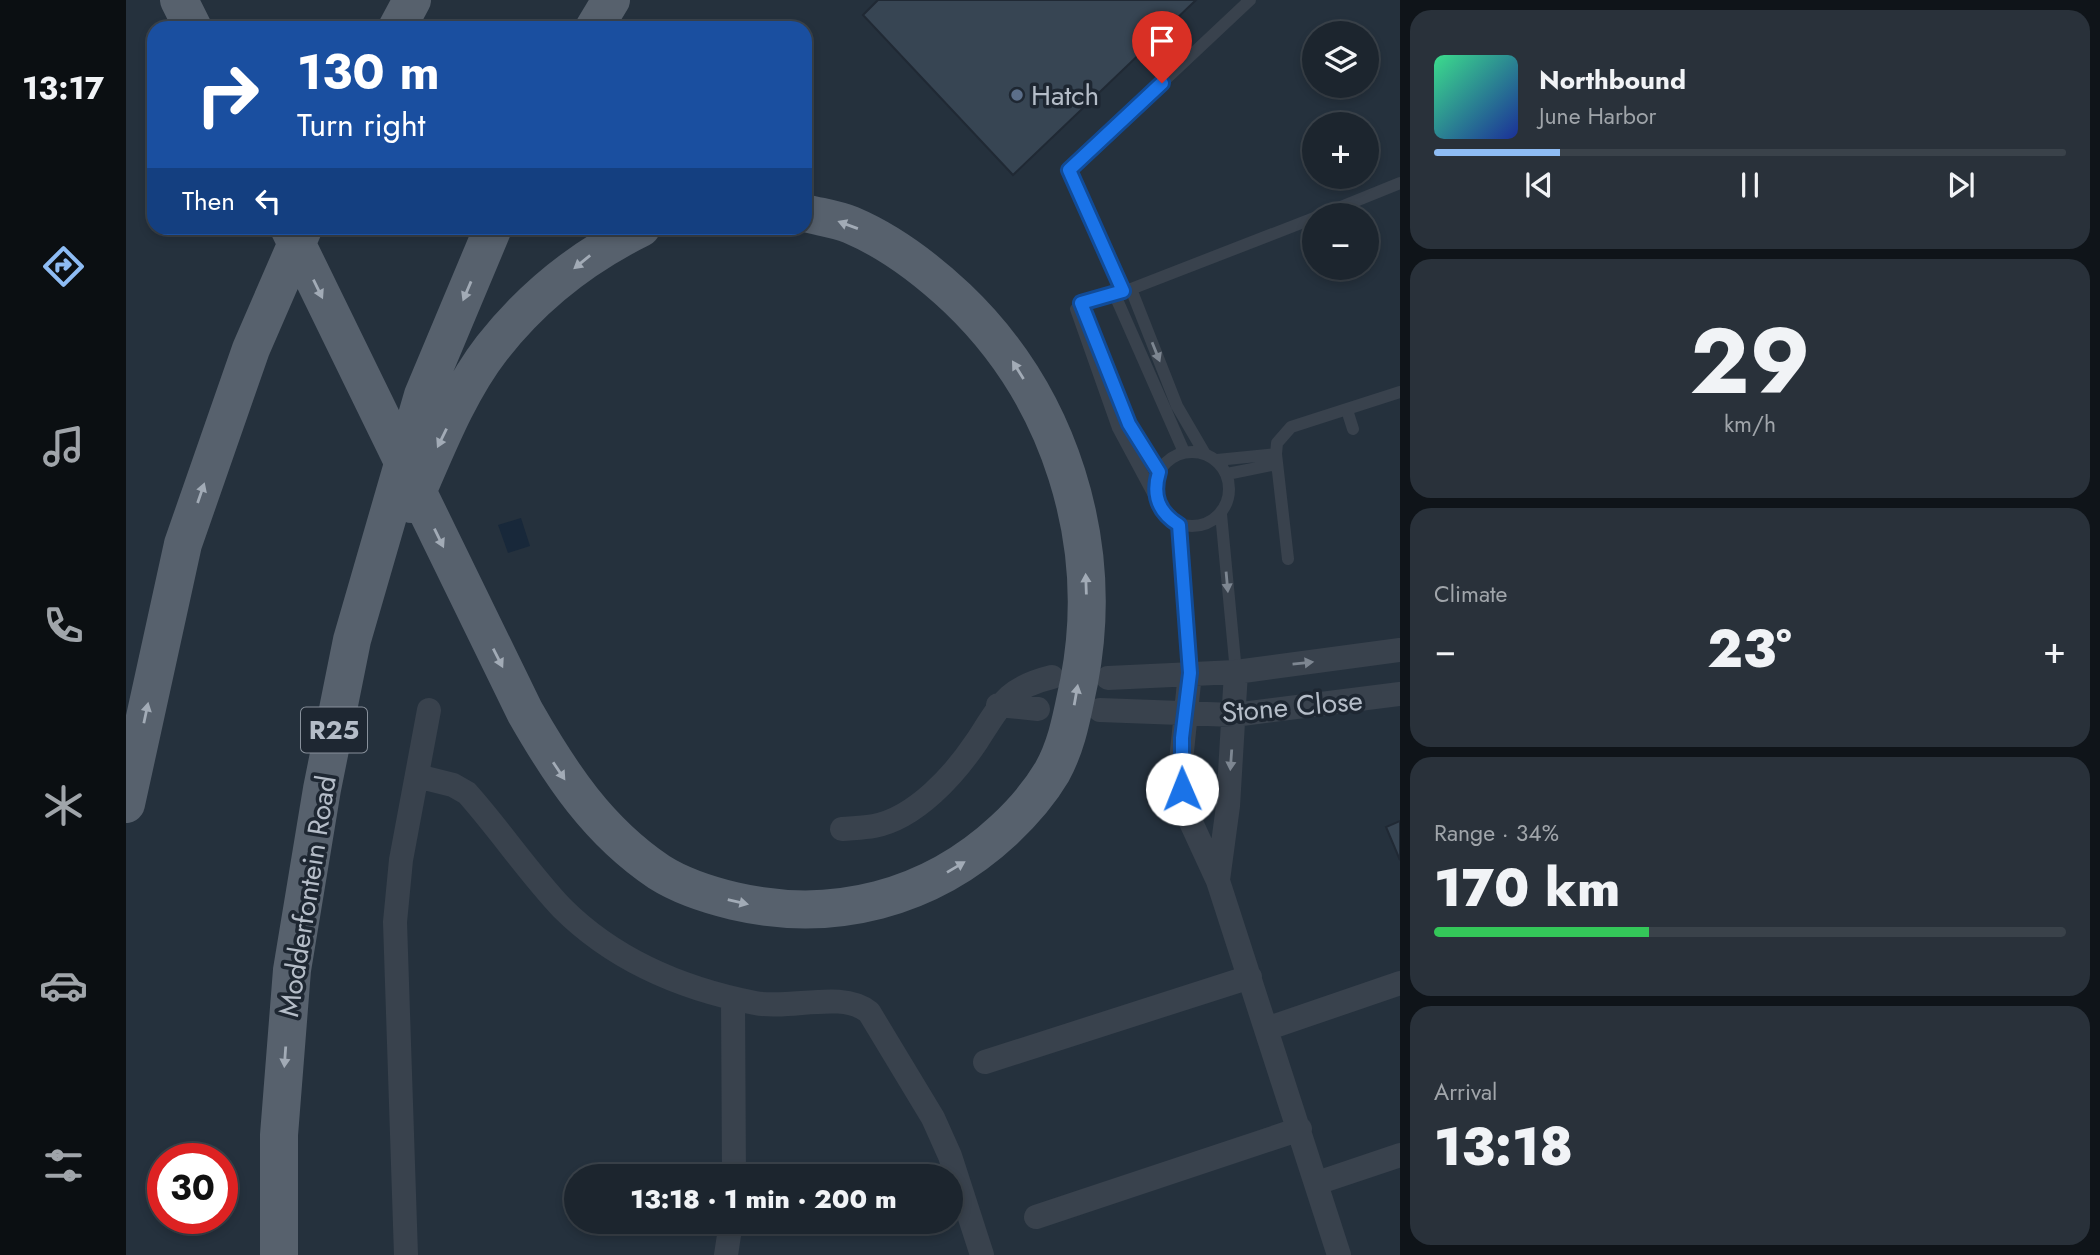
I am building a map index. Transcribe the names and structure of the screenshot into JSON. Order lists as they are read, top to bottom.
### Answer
{
  "streets": {
    "main road": ["R25", "Modderfontein Road"],
    "street": ["Stone Close"]
  },
  "places": ["Hatch"],
  "page": {
    "tabs": "13:17",
    "map_buttons": ["+", "−"],
    "turn": ["130 m", "Turn right"],
    "song": ["Northbound", "June Harbor"],
    "then": "Then",
    "tile": [
      ["29", "km/h"],
      "Climate",
      ["Range · 34%", "170 km"],
      ["Arrival", "13:18"]
    ],
    "heat": ["−", "23°", "+"],
    "limit": "30",
    "trip": "13:18 · 1 min · 200 m"
  }
}
